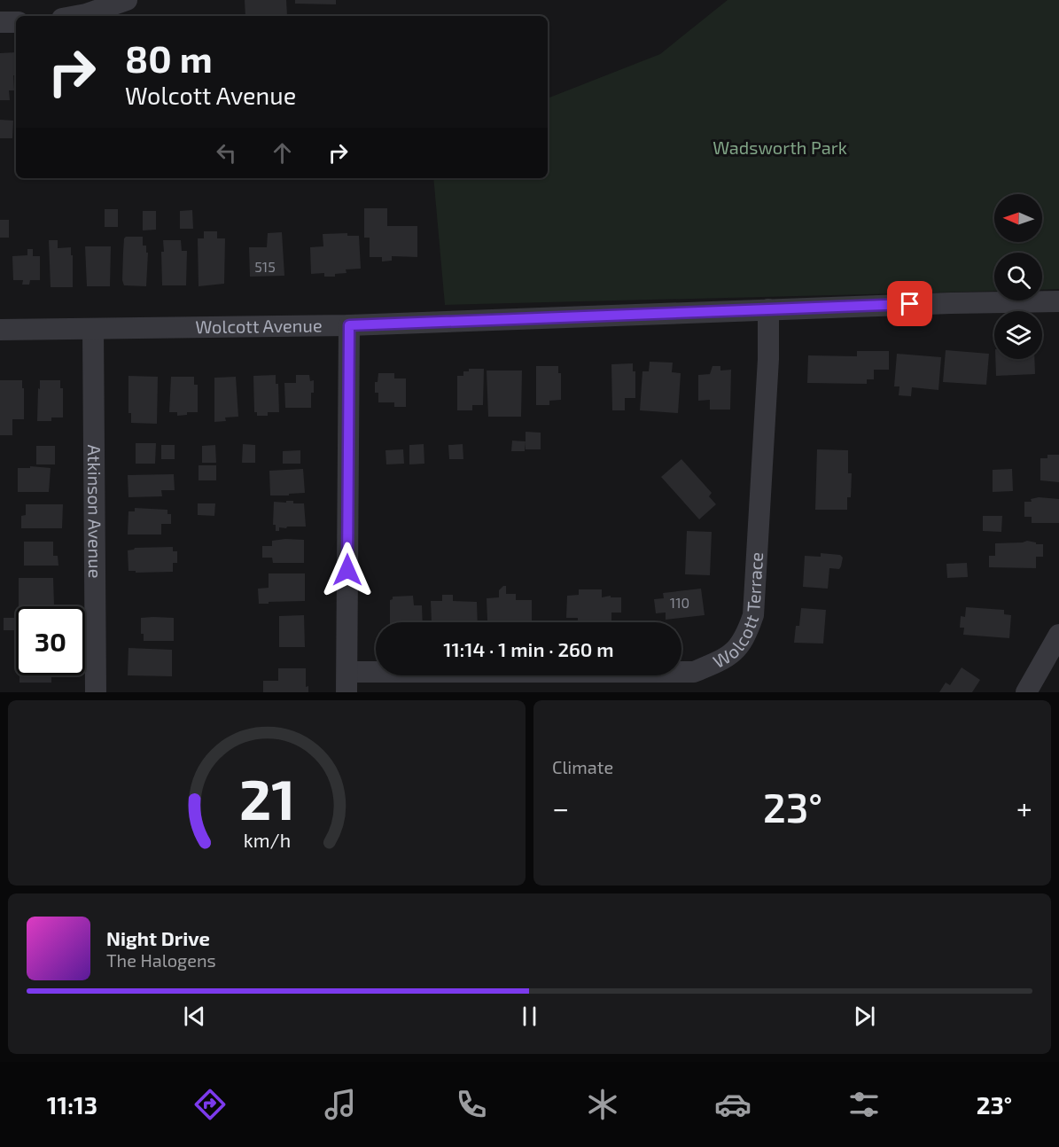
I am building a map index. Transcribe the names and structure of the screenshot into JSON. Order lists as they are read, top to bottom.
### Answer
{
  "streets": {
    "street": ["Wolcott Avenue", "Atkinson Avenue", "Wolcott Terrace"]
  },
  "crossings": [
    ["Wolcott Avenue", "Atkinson Avenue"],
    ["Wolcott Avenue", "Wolcott Terrace"]
  ],
  "parks": ["Wadsworth Park"],
  "house_numbers": ["515", "110"],
  "north": "left",
  "page": {
    "turn": ["80 m", "Wolcott Avenue"],
    "limit": "30",
    "trip": "11:14 · 1 min · 260 m",
    "tile": "Climate",
    "heat": ["−", "23°", "+"],
    "song": ["Night Drive", "The Halogens"],
    "tabs": ["11:13", "23°"],
    "gauge": ["21", "km/h"]
  }
}
